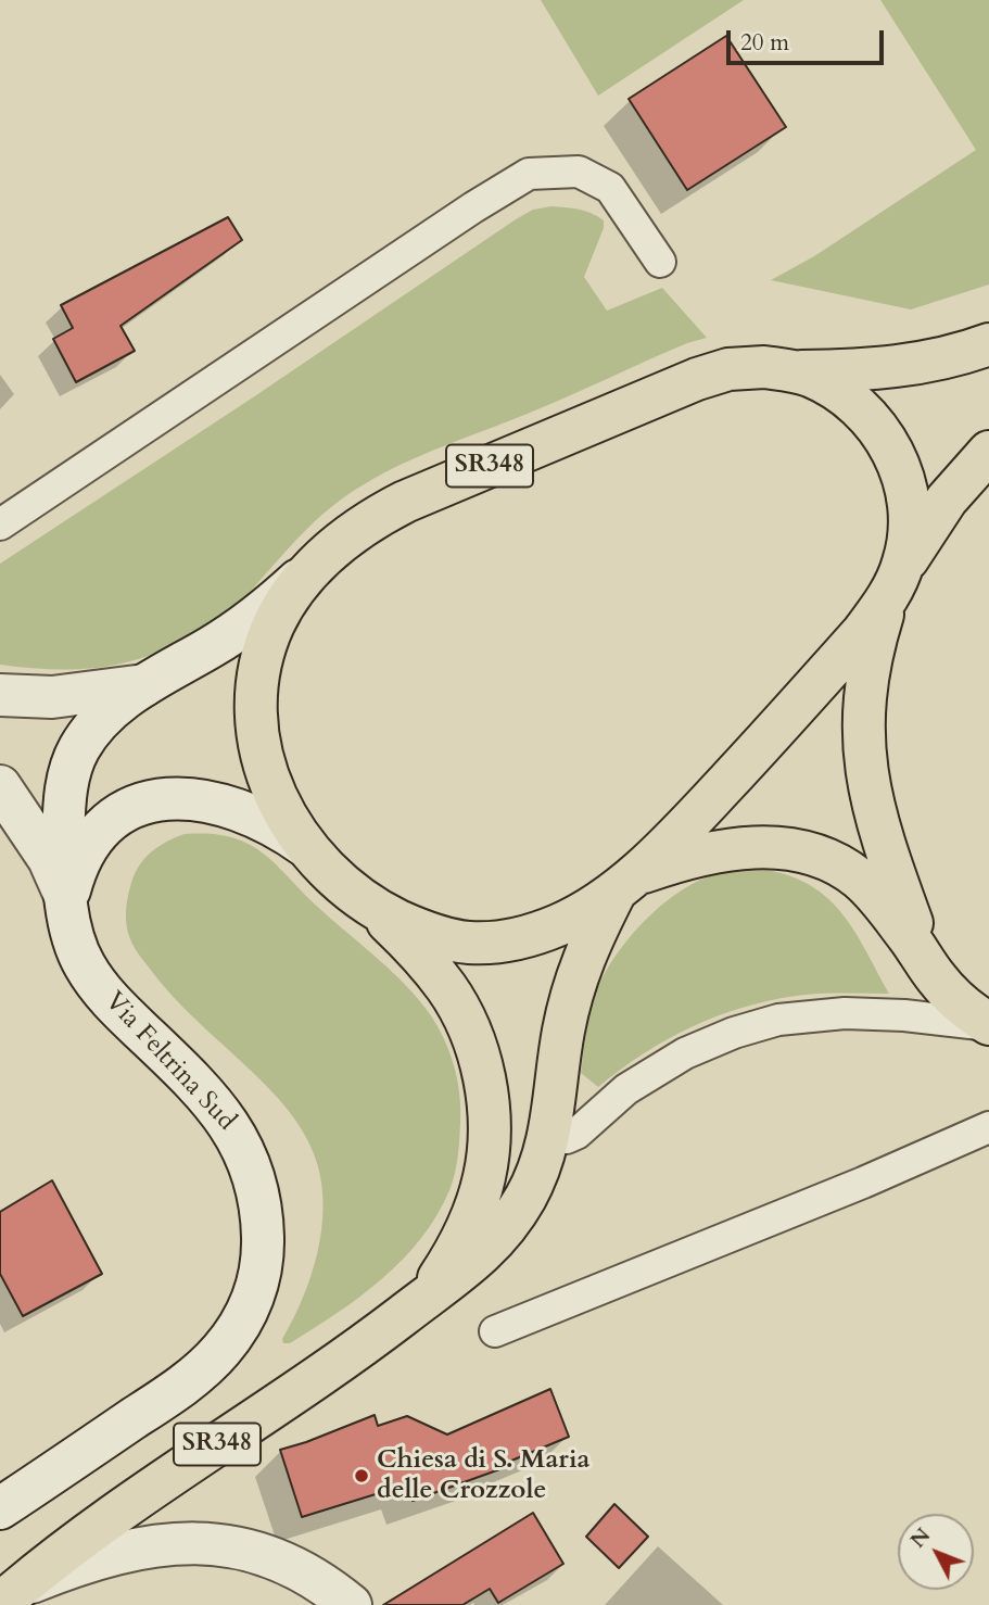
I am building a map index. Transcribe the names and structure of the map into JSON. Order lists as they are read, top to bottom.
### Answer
{
  "streets": {
    "main road": ["SR348", "Via Feltrina Sud"]
  },
  "crossings": [
    ["SR348", "Via Feltrina Sud"]
  ],
  "places": ["Chiesa di S. Maria delle Crozzole"],
  "scale_bar": "20 m",
  "north": "top left"
}
